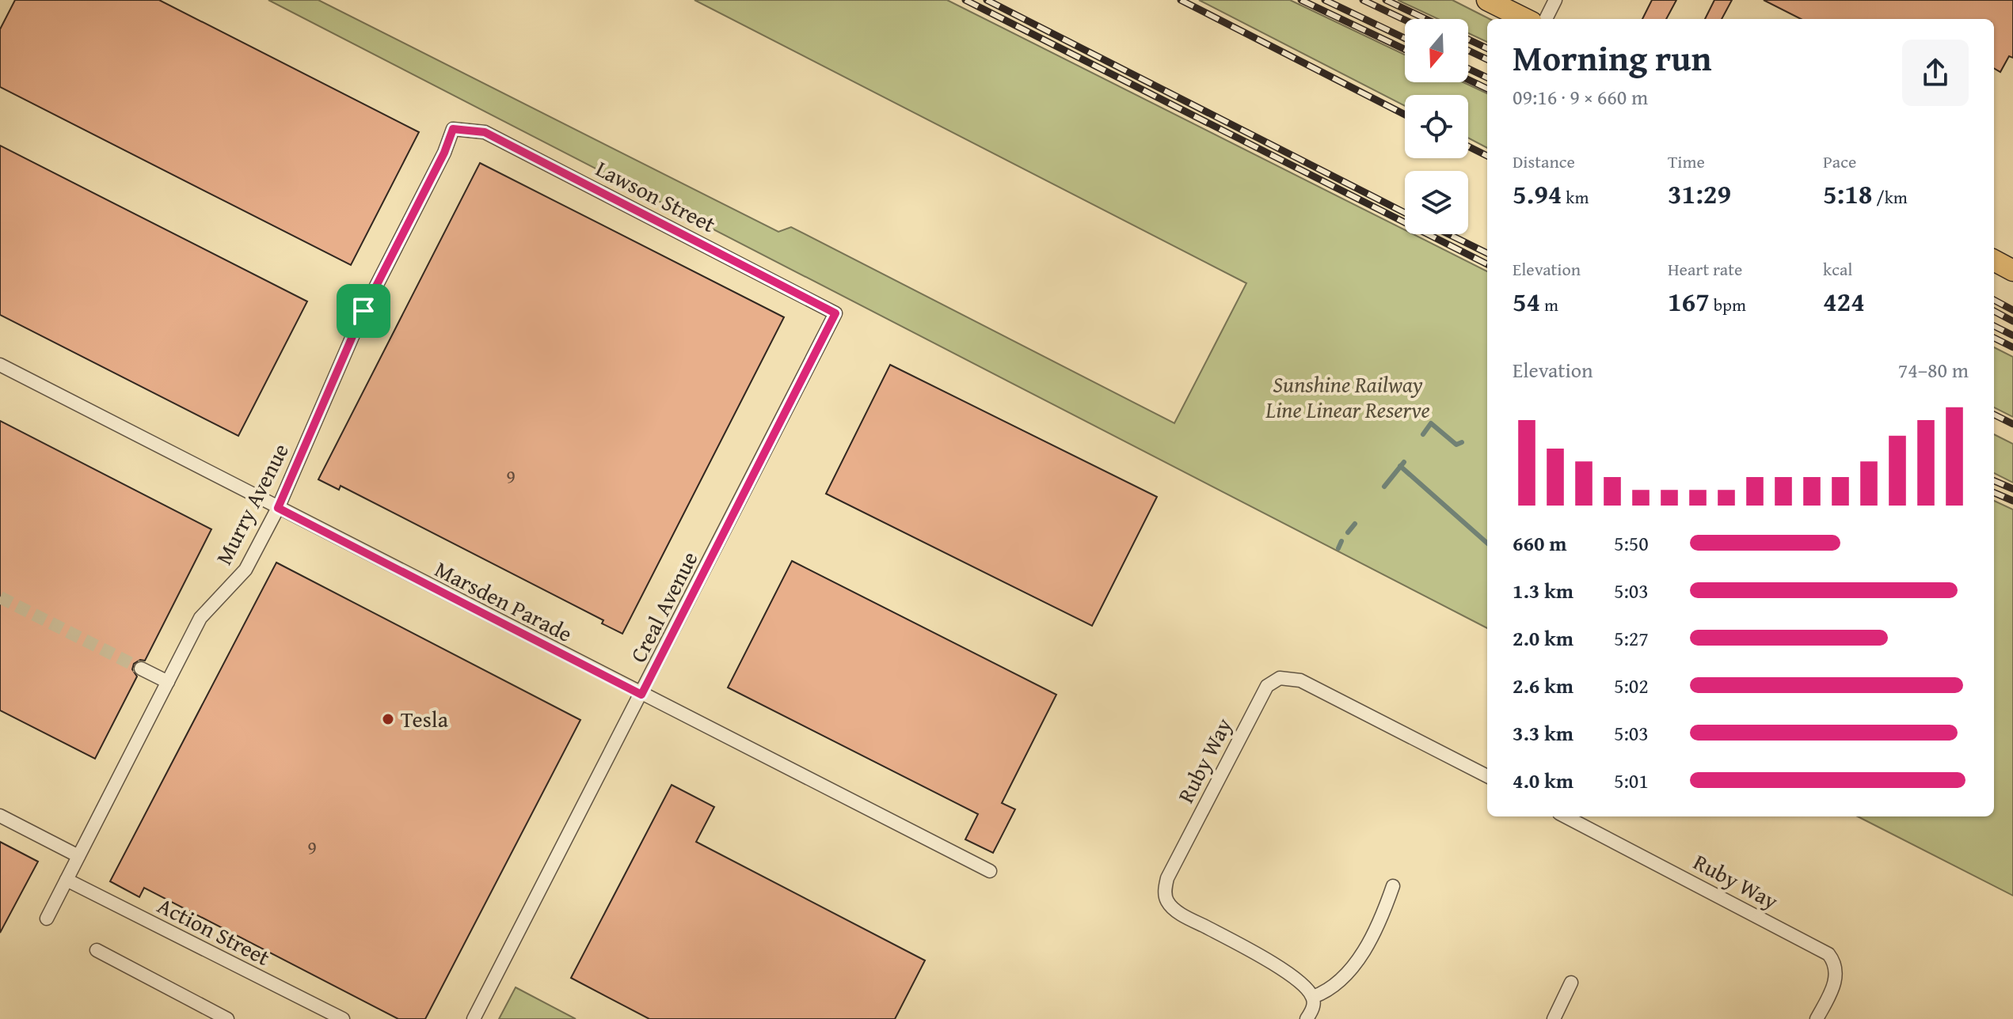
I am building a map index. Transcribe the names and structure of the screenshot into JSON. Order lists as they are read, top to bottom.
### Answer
{
  "streets": {
    "street": [
      "Lawson Street",
      "Murry Avenue",
      "Marsden Parade",
      "Creal Avenue",
      "Ruby Way",
      "Action Street"
    ]
  },
  "crossings": [
    ["Lawson Street", "Murry Avenue"],
    ["Lawson Street", "Creal Avenue"],
    ["Murry Avenue", "Marsden Parade"],
    ["Murry Avenue", "Action Street"],
    ["Marsden Parade", "Creal Avenue"]
  ],
  "parks": ["Sunshine Railway Line Linear Reserve"],
  "places": ["Tesla"],
  "house_numbers": ["9", "9"],
  "north": "bottom",
  "page": {
    "heading": ["Morning run", "09:16 · 9 × 660 m"],
    "stats": [
      ["Distance", "5.94 km"],
      ["Time", "31:29"],
      ["Pace", "5:18 /km"],
      ["Elevation", "54 m"],
      ["Heart rate", "167 bpm"],
      ["kcal", "424"]
    ],
    "chart": ["Elevation", "74–80 m"],
    "list": [
      {
        "name": "660 m",
        "note": "5:50"
      },
      {
        "name": "1.3 km",
        "note": "5:03"
      },
      {
        "name": "2.0 km",
        "note": "5:27"
      },
      {
        "name": "2.6 km",
        "note": "5:02"
      },
      {
        "name": "3.3 km",
        "note": "5:03"
      },
      {
        "name": "4.0 km",
        "note": "5:01"
      }
    ]
  }
}
